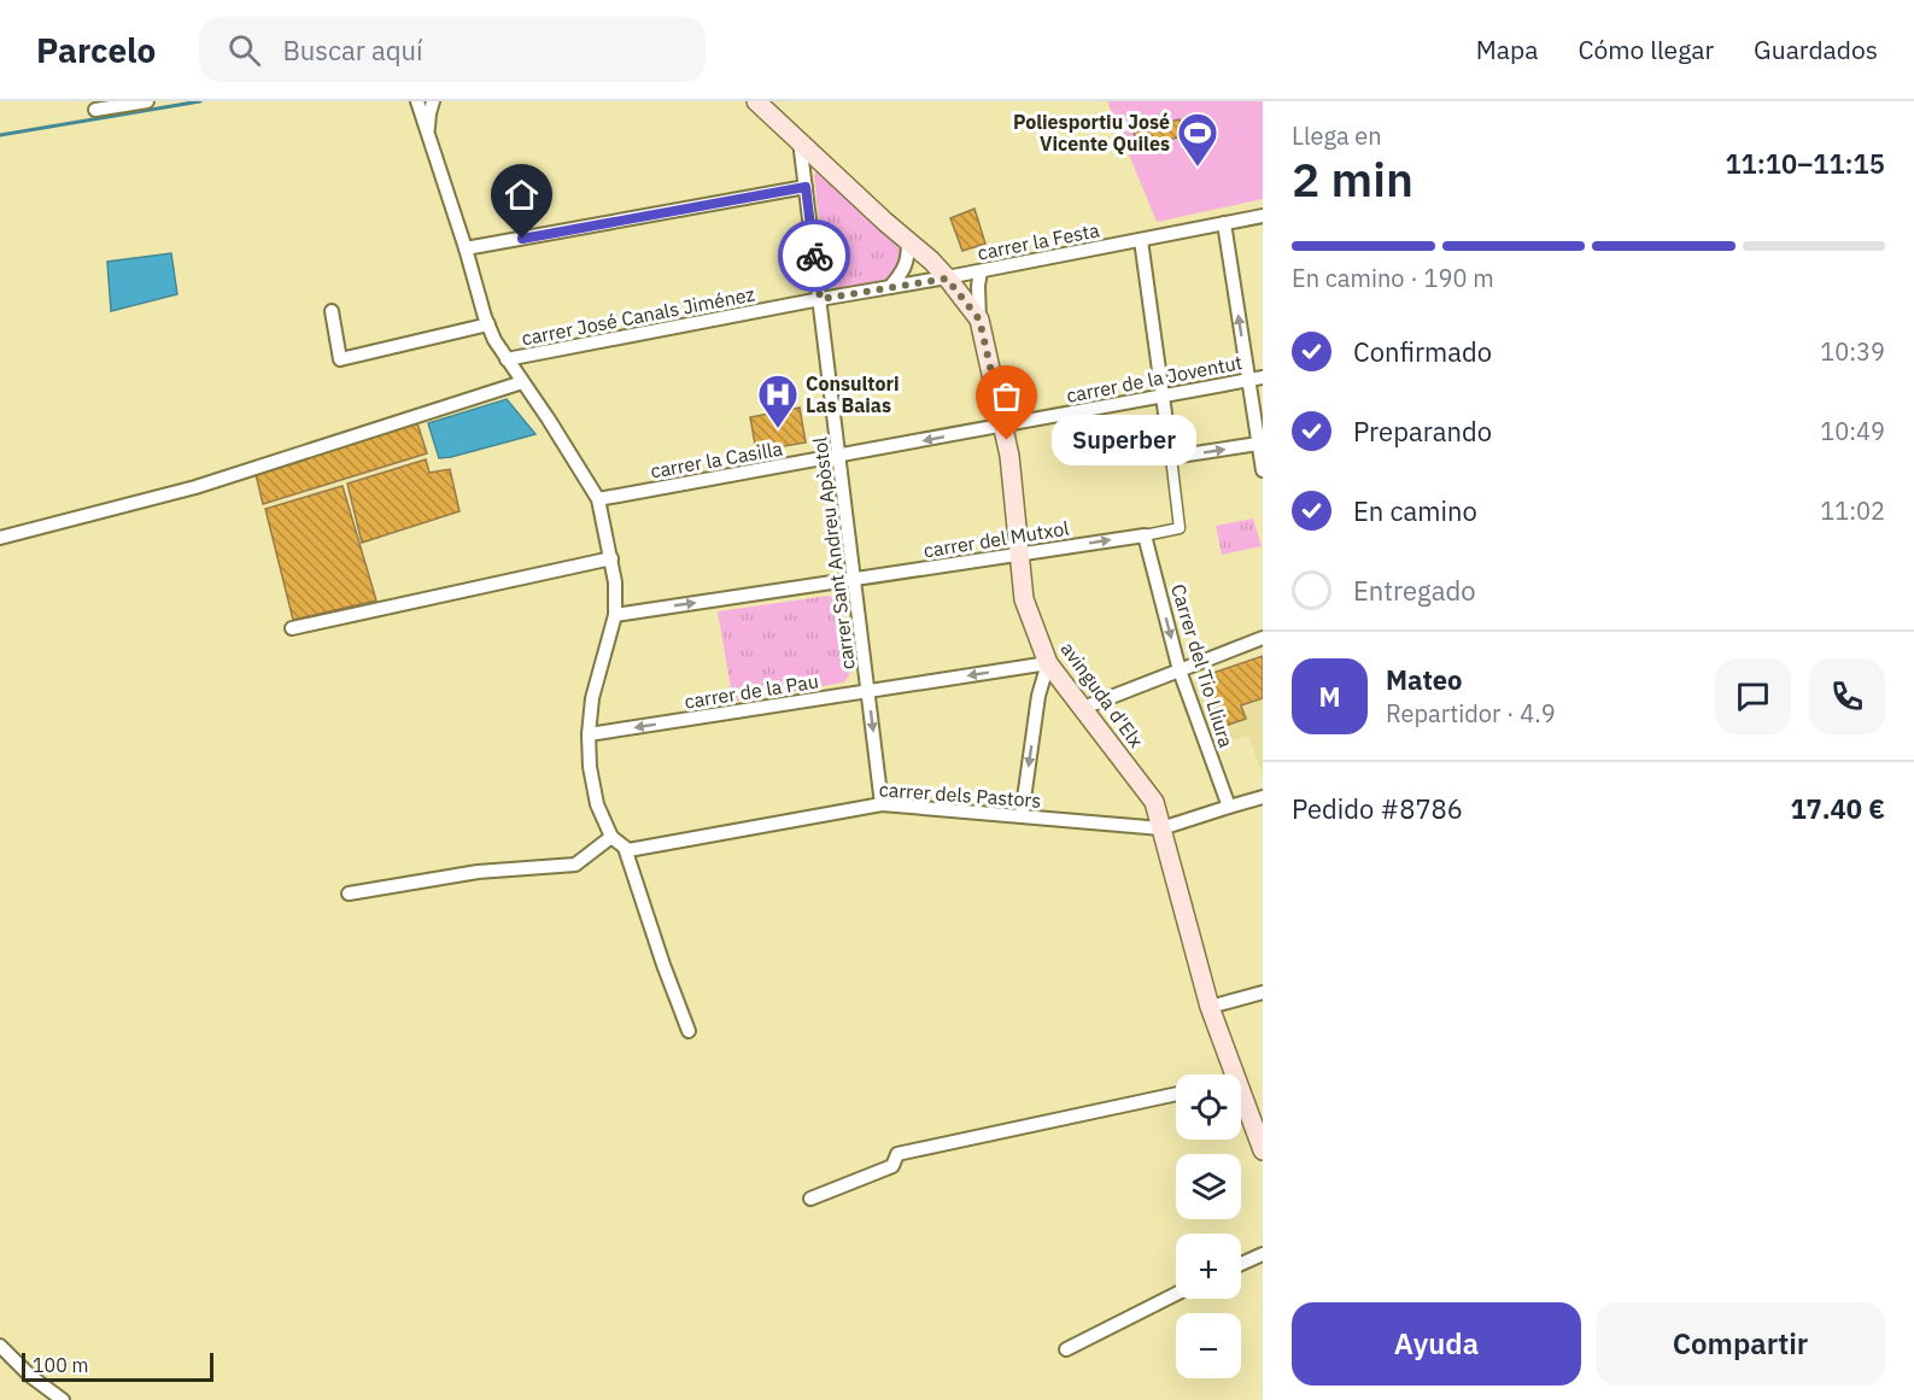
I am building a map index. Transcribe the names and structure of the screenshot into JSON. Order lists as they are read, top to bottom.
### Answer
{
  "streets": {
    "main road": ["avinguda d'Elx"],
    "street": [
      "carrer la Festa",
      "carrer José Canals Jiménez",
      "carrer de la Joventut",
      "carrer la Casilla",
      "carrer del Mutxol",
      "carrer Sant Andreu Apòstol",
      "Carrer del Tio Lliura",
      "carrer de la Pau",
      "carrer dels Pastors"
    ]
  },
  "crossings": [
    ["carrer la Festa", "carrer José Canals Jiménez"],
    ["carrer la Festa", "carrer Sant Andreu Apòstol"],
    ["carrer la Festa", "avinguda d'Elx"],
    ["carrer José Canals Jiménez", "carrer Sant Andreu Apòstol"],
    ["carrer de la Joventut", "carrer la Casilla"],
    ["carrer de la Joventut", "carrer Sant Andreu Apòstol"],
    ["carrer de la Joventut", "avinguda d'Elx"],
    ["carrer la Casilla", "carrer Sant Andreu Apòstol"],
    ["carrer del Mutxol", "carrer Sant Andreu Apòstol"],
    ["carrer del Mutxol", "Carrer del Tio Lliura"],
    ["carrer del Mutxol", "avinguda d'Elx"],
    ["carrer Sant Andreu Apòstol", "carrer de la Pau"],
    ["carrer Sant Andreu Apòstol", "avinguda d'Elx"],
    ["carrer Sant Andreu Apòstol", "carrer dels Pastors"],
    ["carrer de la Pau", "avinguda d'Elx"],
    ["avinguda d'Elx", "carrer dels Pastors"]
  ],
  "one_way": [
    "carrer de la Joventut",
    "carrer del Mutxol",
    "Carrer del Tio Lliura",
    "carrer de la Pau"
  ],
  "places": {
    "sports": ["Poliesportiu José Vicente Quiles"],
    "hospital": ["Consultori Las Baias"],
    "other": ["Superber"]
  },
  "scale_bar": "100 m",
  "page": {
    "header": "Parcelo",
    "search": "Buscar aquí",
    "nav": ["Mapa", "Cómo llegar", "Guardados"],
    "heading": ["2 min", "Llega en", "11:10–11:15"],
    "panel": [
      "Mateo",
      "Repartidor · 4.9",
      "Pedido #8786",
      "17.40 €"
    ],
    "bar": "En camino · 190 m",
    "list": [
      ["Confirmado", "10:39"],
      ["Preparando", "10:49"],
      ["En camino", "11:02"],
      "Entregado"
    ],
    "bubble": "Superber",
    "round": "M",
    "map_buttons": ["+", "−"],
    "buttons": ["Ayuda", "Compartir"],
    "scale": "100 m"
  }
}
